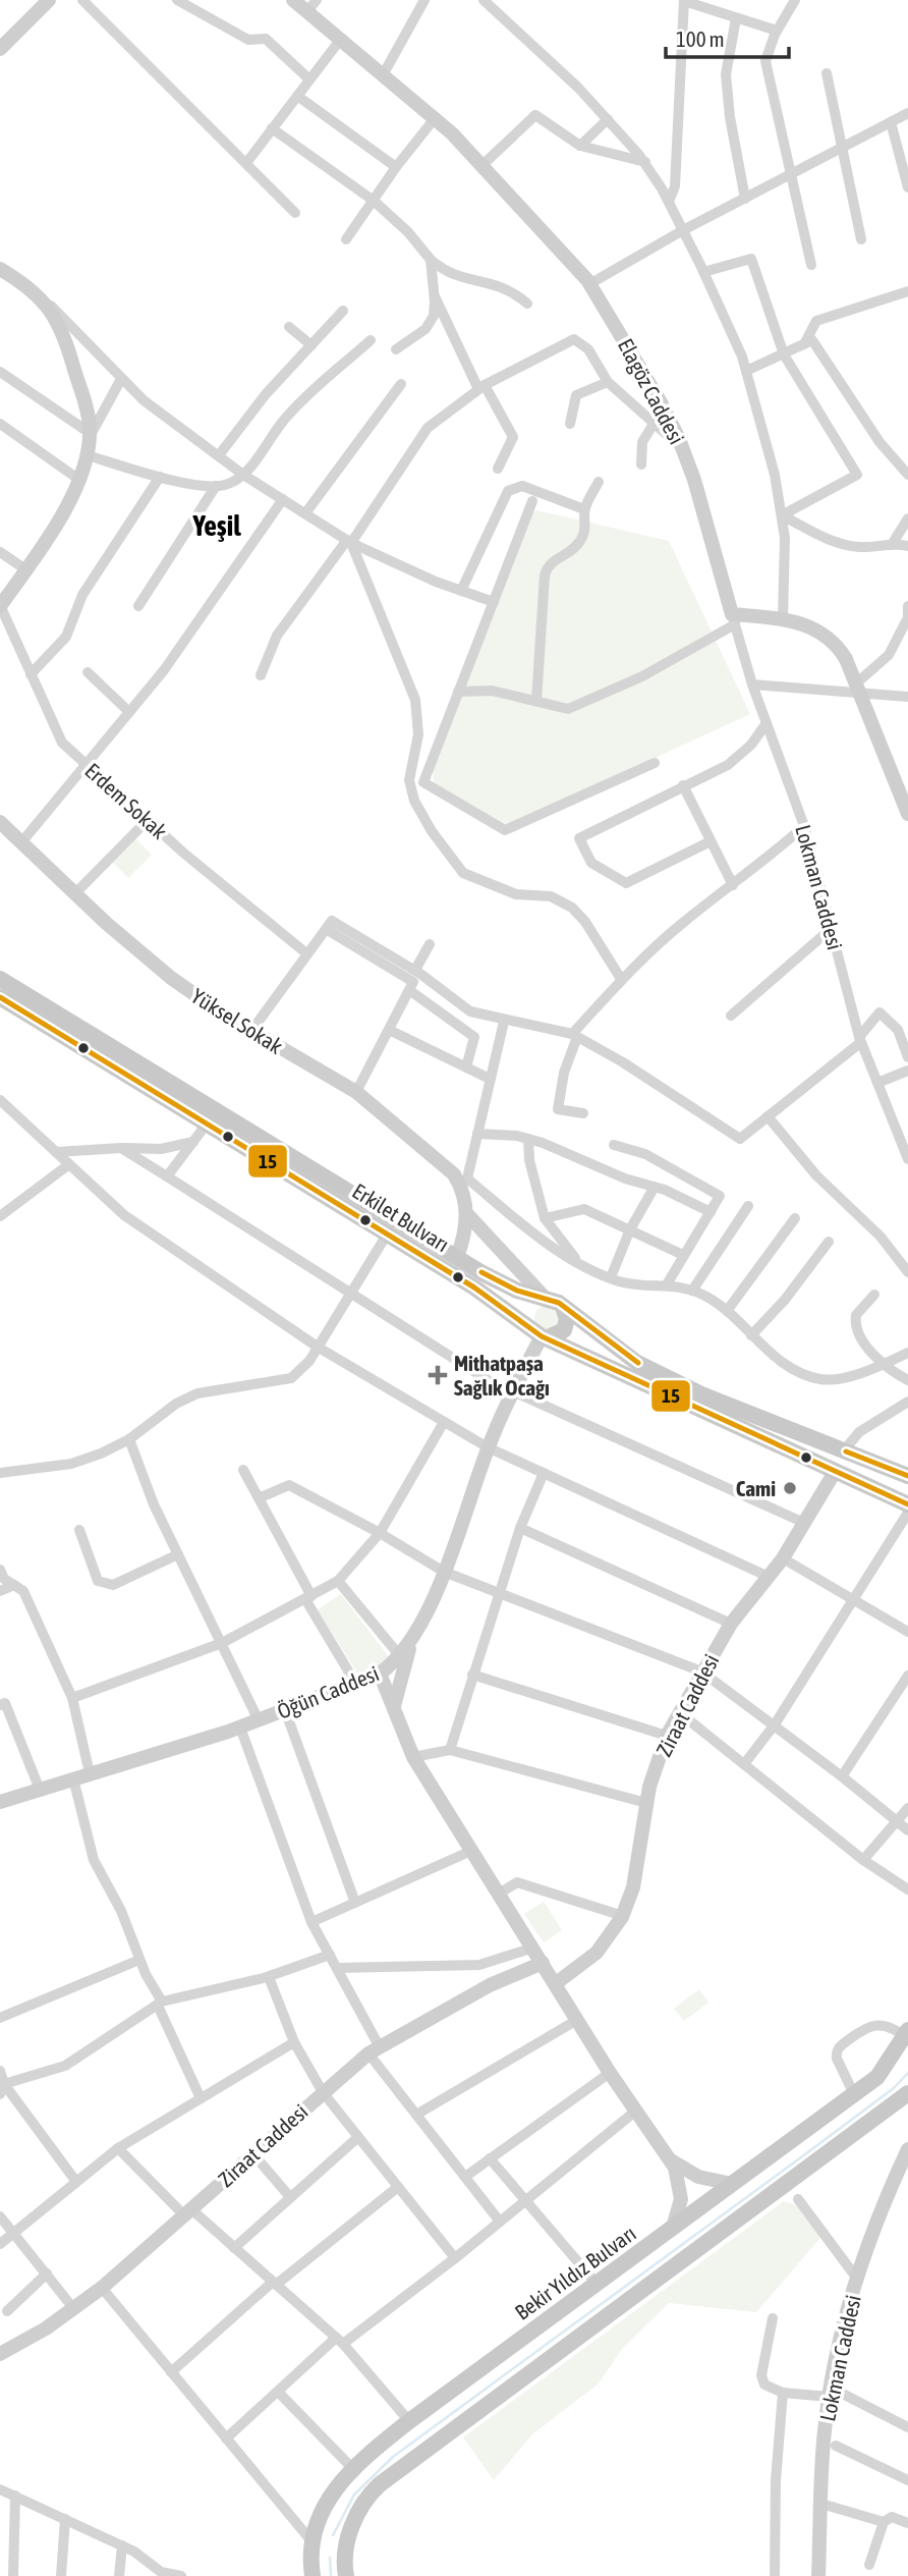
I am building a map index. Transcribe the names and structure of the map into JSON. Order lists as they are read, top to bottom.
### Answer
{
  "streets": {
    "main road": ["Erkilet Bulvarı", "Bekir Yıldız Bulvarı"],
    "street": [
      "Elagöz Caddesi",
      "Erdem Sokak",
      "Lokman Caddesi",
      "Yüksel Sokak",
      "Öğün Caddesi",
      "Ziraat Caddesi"
    ]
  },
  "crossings": [
    ["Elagöz Caddesi", "Lokman Caddesi"],
    ["Erkilet Bulvarı", "Öğün Caddesi"],
    ["Erkilet Bulvarı", "Ziraat Caddesi"]
  ],
  "districts": ["Yeşil"],
  "places": {
    "health": ["Mithatpaşa Sağlık Ocağı"],
    "other": ["Cami"]
  },
  "lines": ["transit line 15"],
  "scale_bar": "100 m"
}
